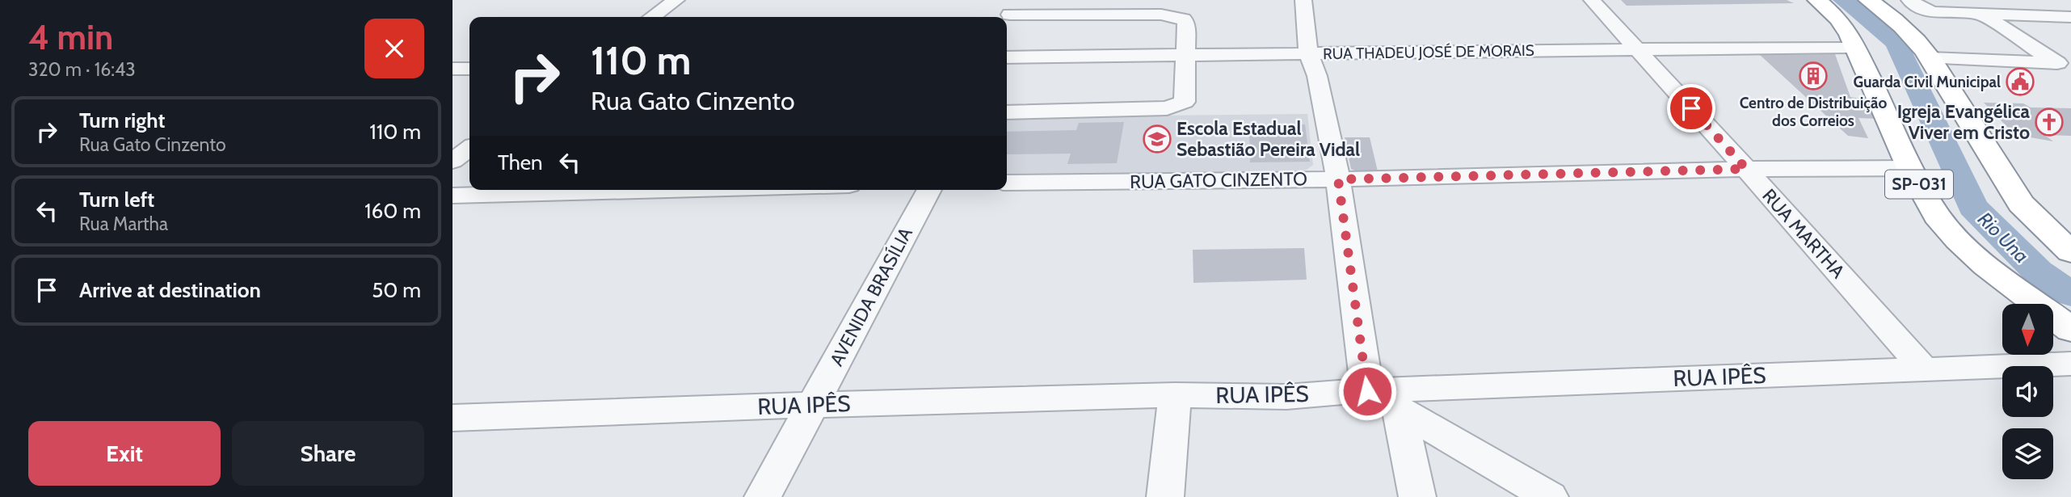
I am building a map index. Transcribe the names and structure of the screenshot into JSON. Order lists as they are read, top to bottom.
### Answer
{
  "streets": {
    "highway": ["SP-031"],
    "street": [
      "RUA THADEU JOSÉ DE MORAIS",
      "RUA GATO CINZENTO",
      "RUA MARTHA",
      "AVENIDA BRASÍLIA",
      "RUA IPÊS"
    ]
  },
  "crossings": [
    ["RUA THADEU JOSÉ DE MORAIS", "SP-031"],
    ["RUA THADEU JOSÉ DE MORAIS", "RUA MARTHA"],
    ["RUA GATO CINZENTO", "SP-031"],
    ["RUA GATO CINZENTO", "RUA MARTHA"],
    ["RUA MARTHA", "RUA IPÊS"],
    ["AVENIDA BRASÍLIA", "RUA IPÊS"]
  ],
  "water": ["Rio Una"],
  "places": {
    "building": ["Centro de Distribuição dos Correios"],
    "public building": ["Guarda Civil Municipal"],
    "church": ["Igreja Evangélica Viver em Cristo"],
    "school or university": ["Escola Estadual Sebastião Pereira Vidal"]
  },
  "north": "bottom",
  "page": {
    "heading": ["4 min", "320 m · 16:43"],
    "turn": ["110 m", "Rua Gato Cinzento"],
    "list": [
      {
        "name": "Turn right",
        "note": "Rua Gato Cinzento",
        "value": "110 m"
      },
      {
        "name": "Turn left",
        "note": "Rua Martha",
        "value": "160 m"
      },
      {
        "name": "Arrive at destination",
        "value": "50 m"
      }
    ],
    "then": "Then",
    "buttons": ["Exit", "Share"]
  }
}
